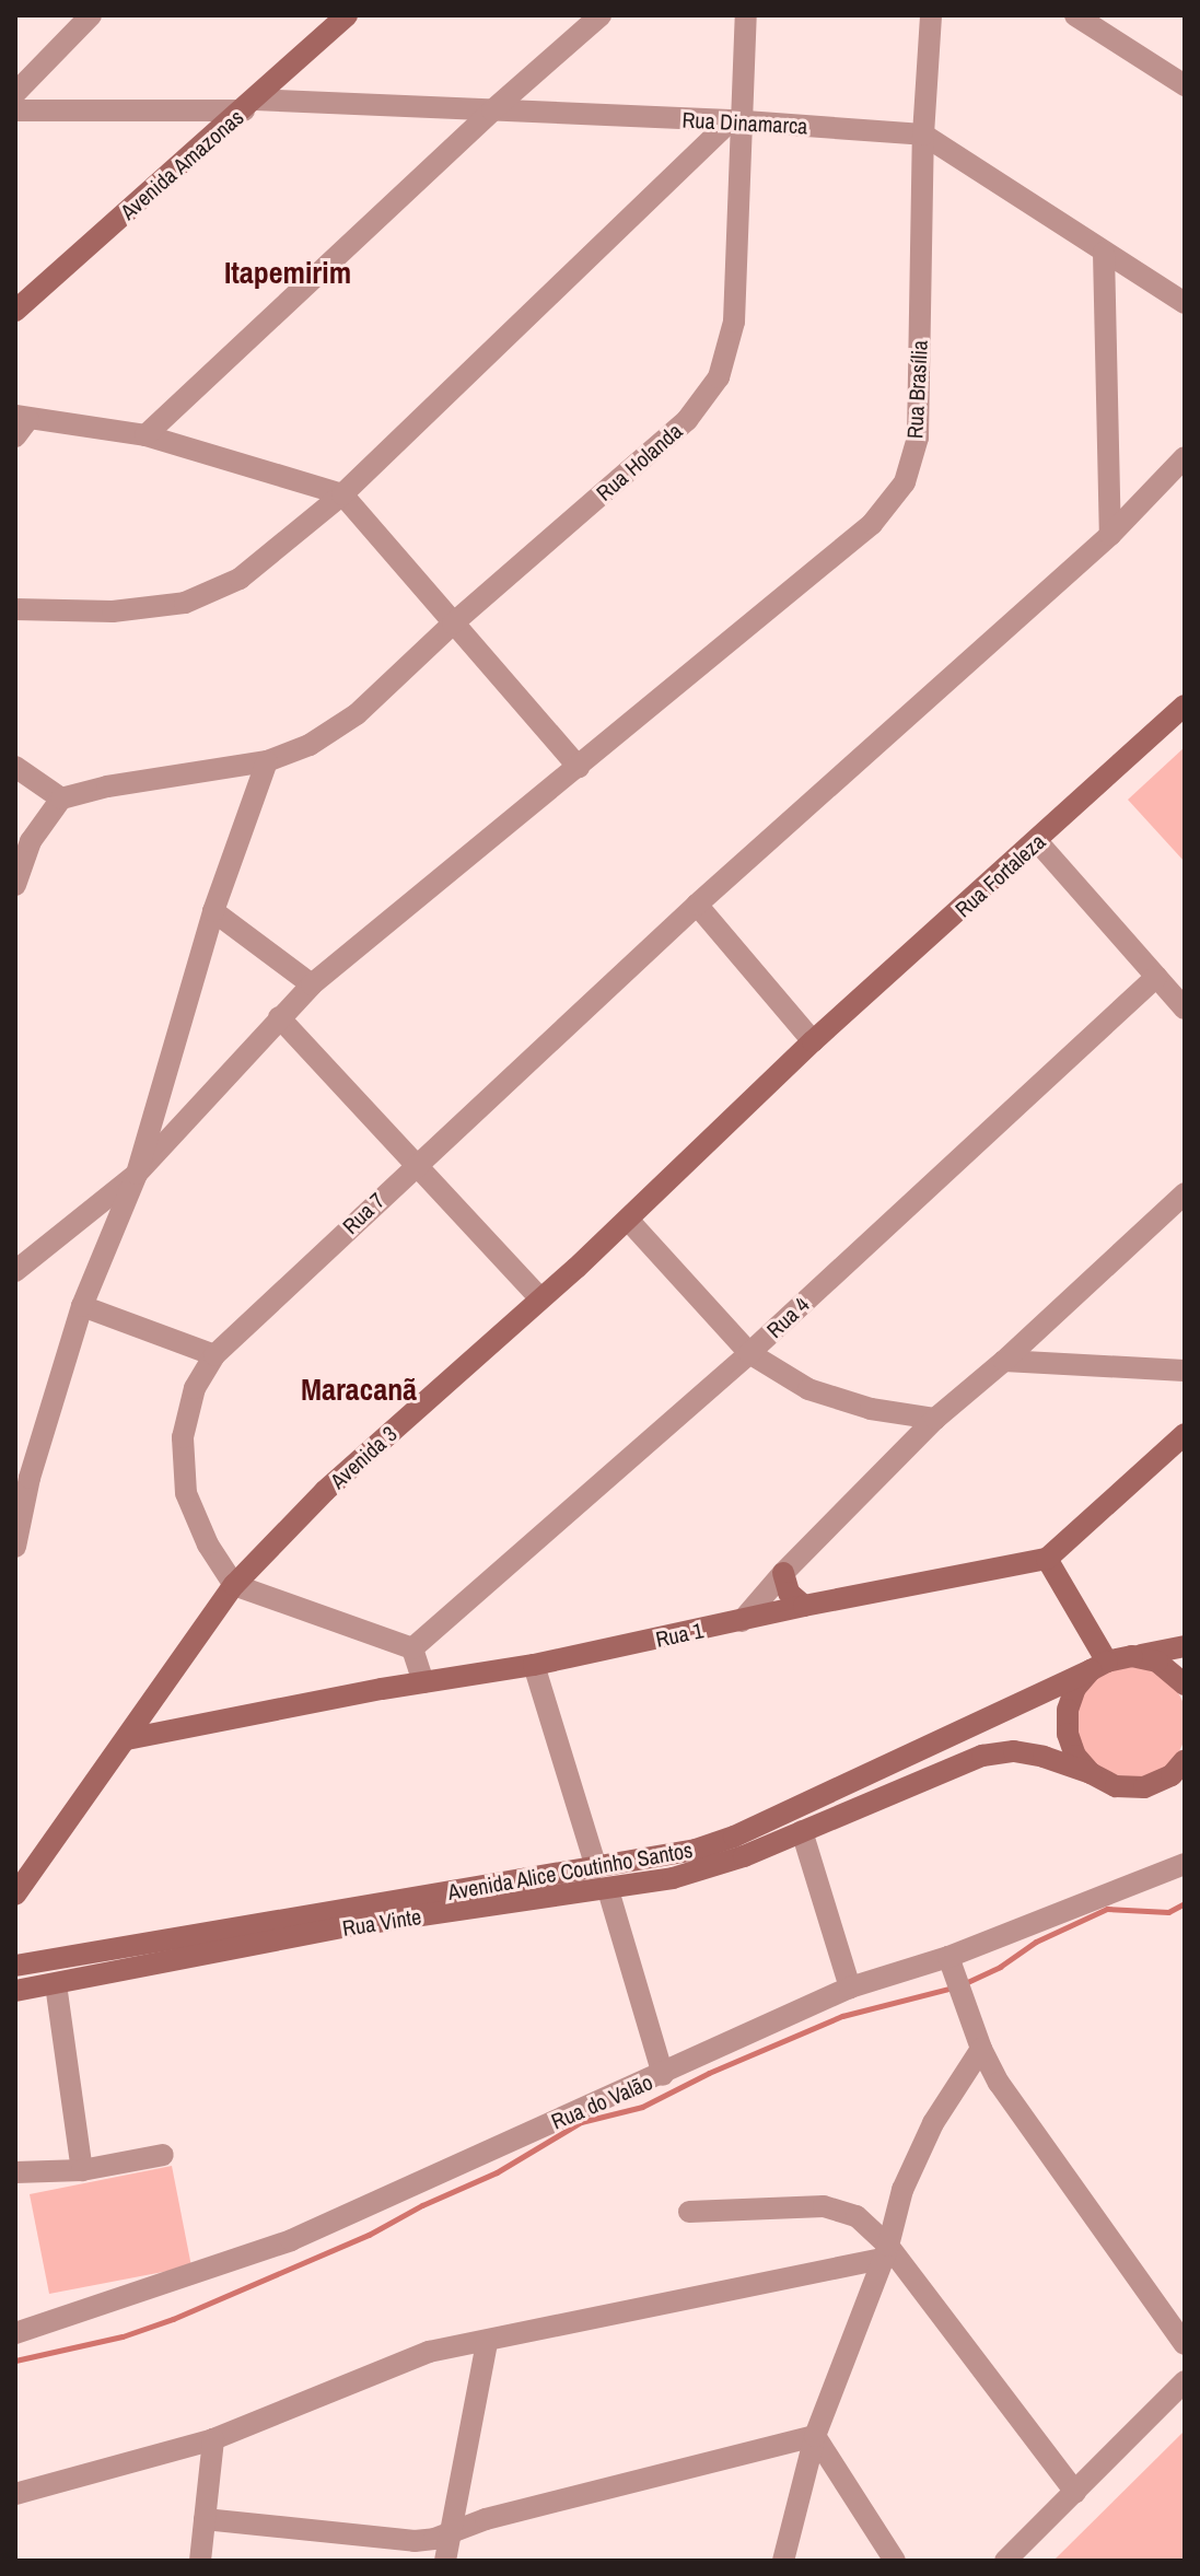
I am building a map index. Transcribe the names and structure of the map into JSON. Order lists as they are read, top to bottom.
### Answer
{
  "streets": {
    "street": [
      "Rua Dinamarca",
      "Avenida Amazonas",
      "Rua Brasília",
      "Rua Holanda",
      "Rua Fortaleza",
      "Rua 7",
      "Rua 4",
      "Avenida 3",
      "Rua 1",
      "Avenida Alice Coutinho Santos",
      "Rua Vinte",
      "Rua do Valão"
    ]
  },
  "crossings": [
    ["Rua Dinamarca", "Avenida Amazonas"],
    ["Rua Dinamarca", "Rua Brasília"],
    ["Rua Dinamarca", "Rua Holanda"],
    ["Rua Fortaleza", "Avenida 3"],
    ["Rua 7", "Avenida 3"],
    ["Avenida 3", "Rua 1"]
  ],
  "districts": ["Itapemirim", "Maracanã"]
}
